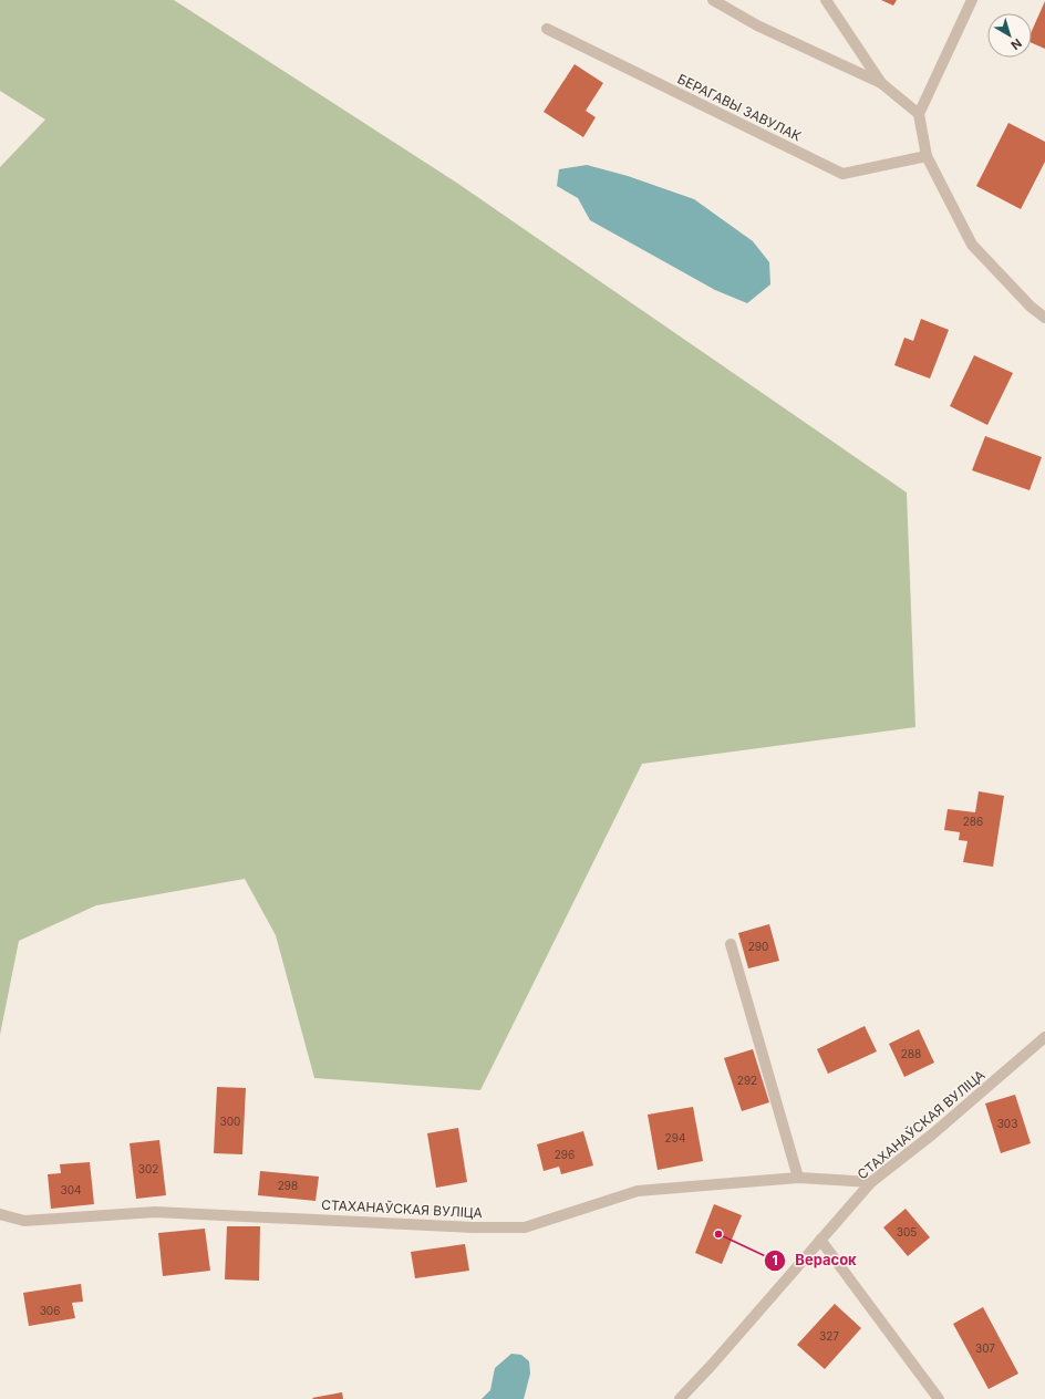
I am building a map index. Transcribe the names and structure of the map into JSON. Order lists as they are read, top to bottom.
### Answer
{
  "streets": {
    "street": ["БЕРАГАВЫ ЗАВУЛАК", "СТАХАНАЎСКАЯ ВУЛІЦА"]
  },
  "places": ["Верасок"],
  "house_numbers": [
    "286",
    "290",
    "288",
    "292",
    "300",
    "303",
    "294",
    "296",
    "302",
    "298",
    "304",
    "305",
    "306",
    "327",
    "307"
  ],
  "north": "bottom right"
}
